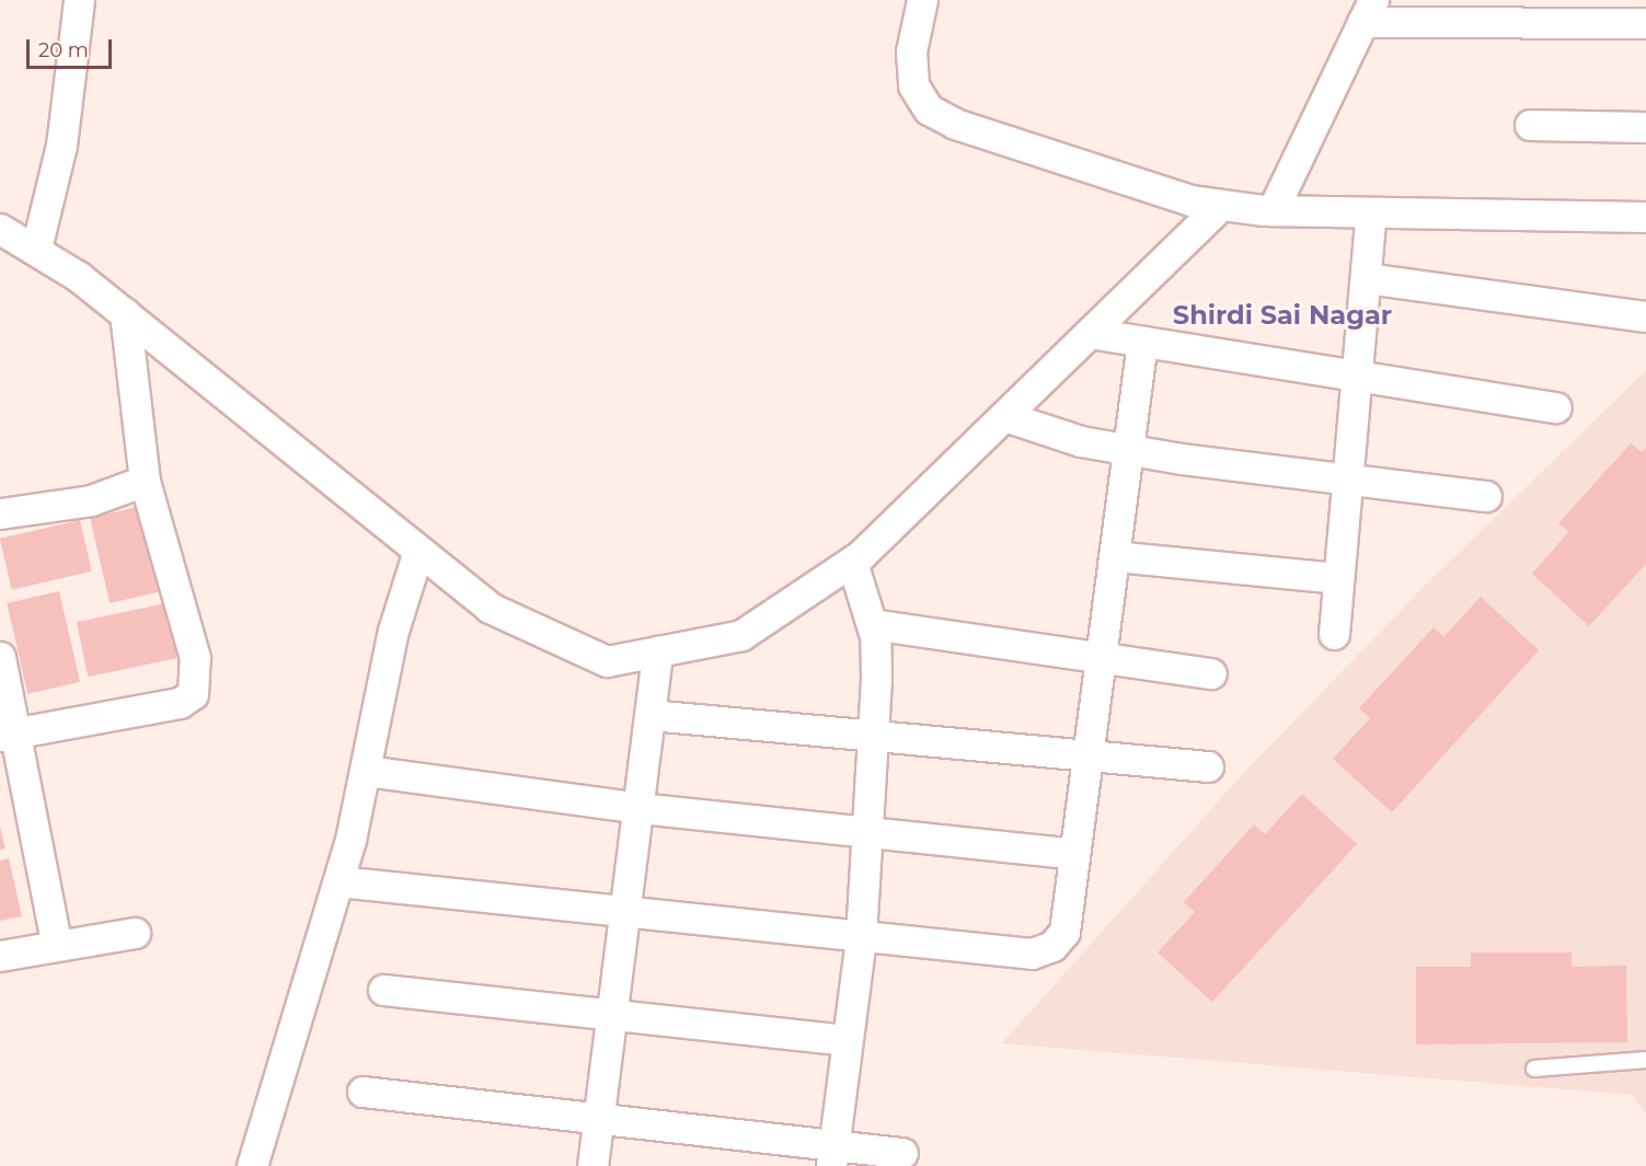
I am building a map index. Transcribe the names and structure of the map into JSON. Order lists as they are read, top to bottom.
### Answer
{
  "districts": ["Shirdi Sai Nagar"],
  "scale_bar": "20 m"
}
